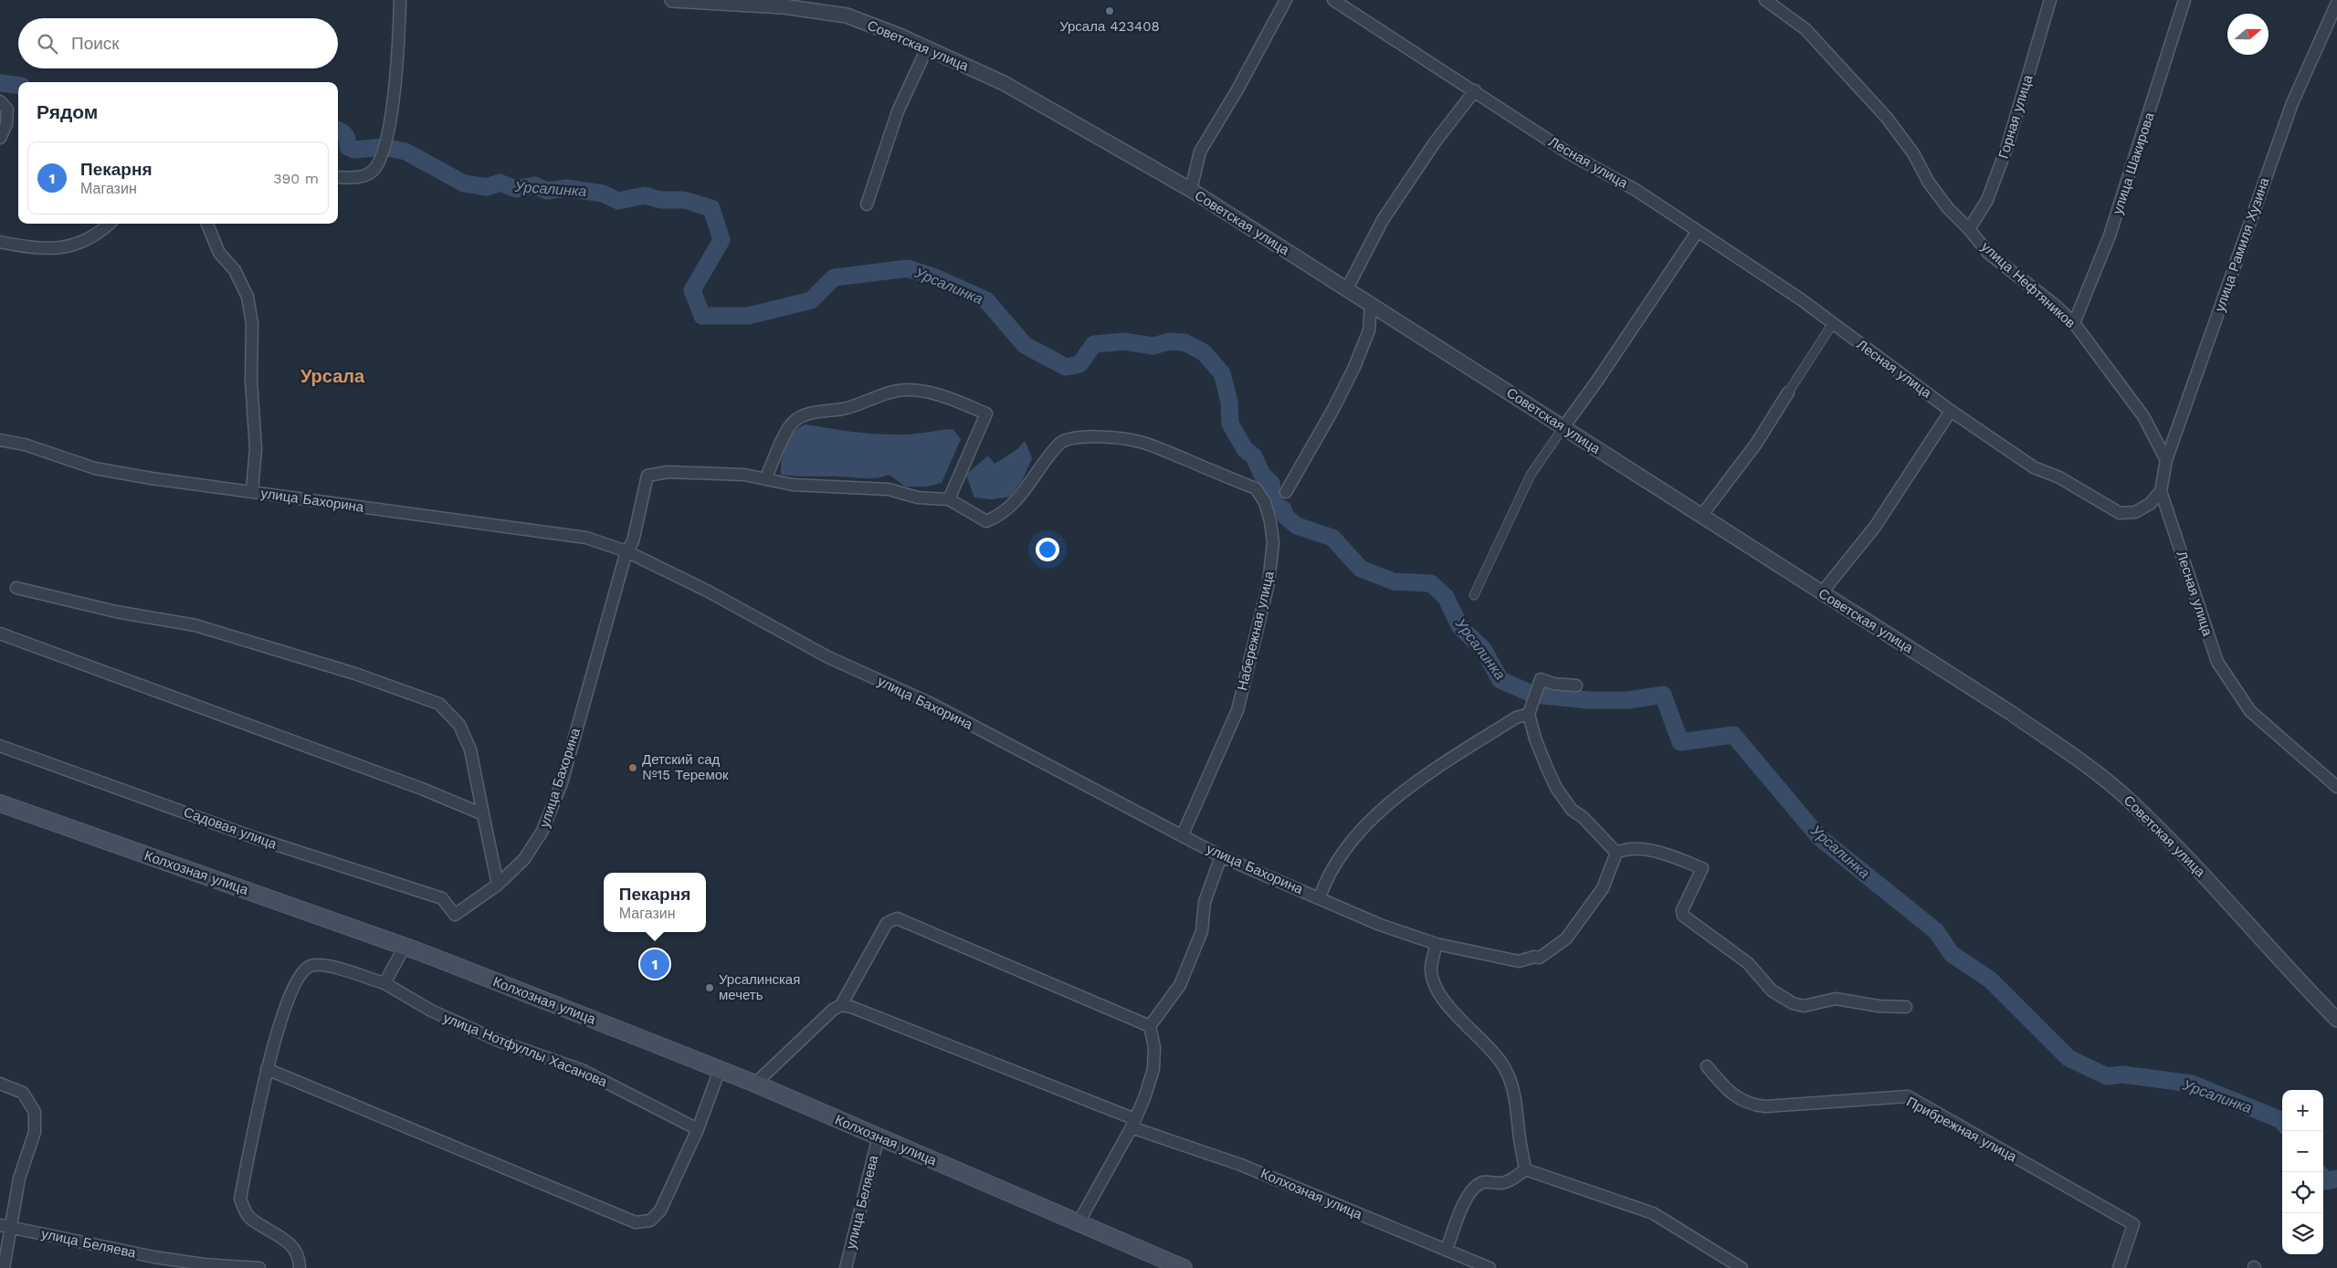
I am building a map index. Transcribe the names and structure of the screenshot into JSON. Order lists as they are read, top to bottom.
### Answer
{
  "streets": {
    "main road": ["Колхозная улица"],
    "street": [
      "Советская улица",
      "Горная улица",
      "Лесная улица",
      "улица Шакирова",
      "улица Рамиля Хузина",
      "улица Нефтяников",
      "улица Бахорина",
      "Набережная улица",
      "Садовая улица",
      "улица Нотфуллы Хасанова",
      "Прибрежная улица",
      "улица Беляева"
    ]
  },
  "crossings": [
    ["Горная улица", "улица Нефтяников"],
    ["Лесная улица", "улица Рамиля Хузина"],
    ["улица Шакирова", "улица Нефтяников"],
    ["улица Рамиля Хузина", "улица Нефтяников"],
    ["улица Бахорина", "Набережная улица"],
    ["улица Бахорина", "Садовая улица"],
    ["Колхозная улица", "улица Беляева"]
  ],
  "districts": ["Урсала"],
  "water": ["Урсалинка"],
  "places": ["Урсала 423408", "Детский сад №15 Теремок", "Урсалинская мечеть"],
  "north": "right",
  "page": {
    "search": "Поиск",
    "heading": "Рядом",
    "list": [
      {
        "mark": "1",
        "name": "Пекарня",
        "note": "Магазин",
        "value": "390 m"
      }
    ],
    "popup": ["Пекарня", "Магазин"],
    "pins": "1",
    "map_buttons": ["+", "−"]
  }
}
